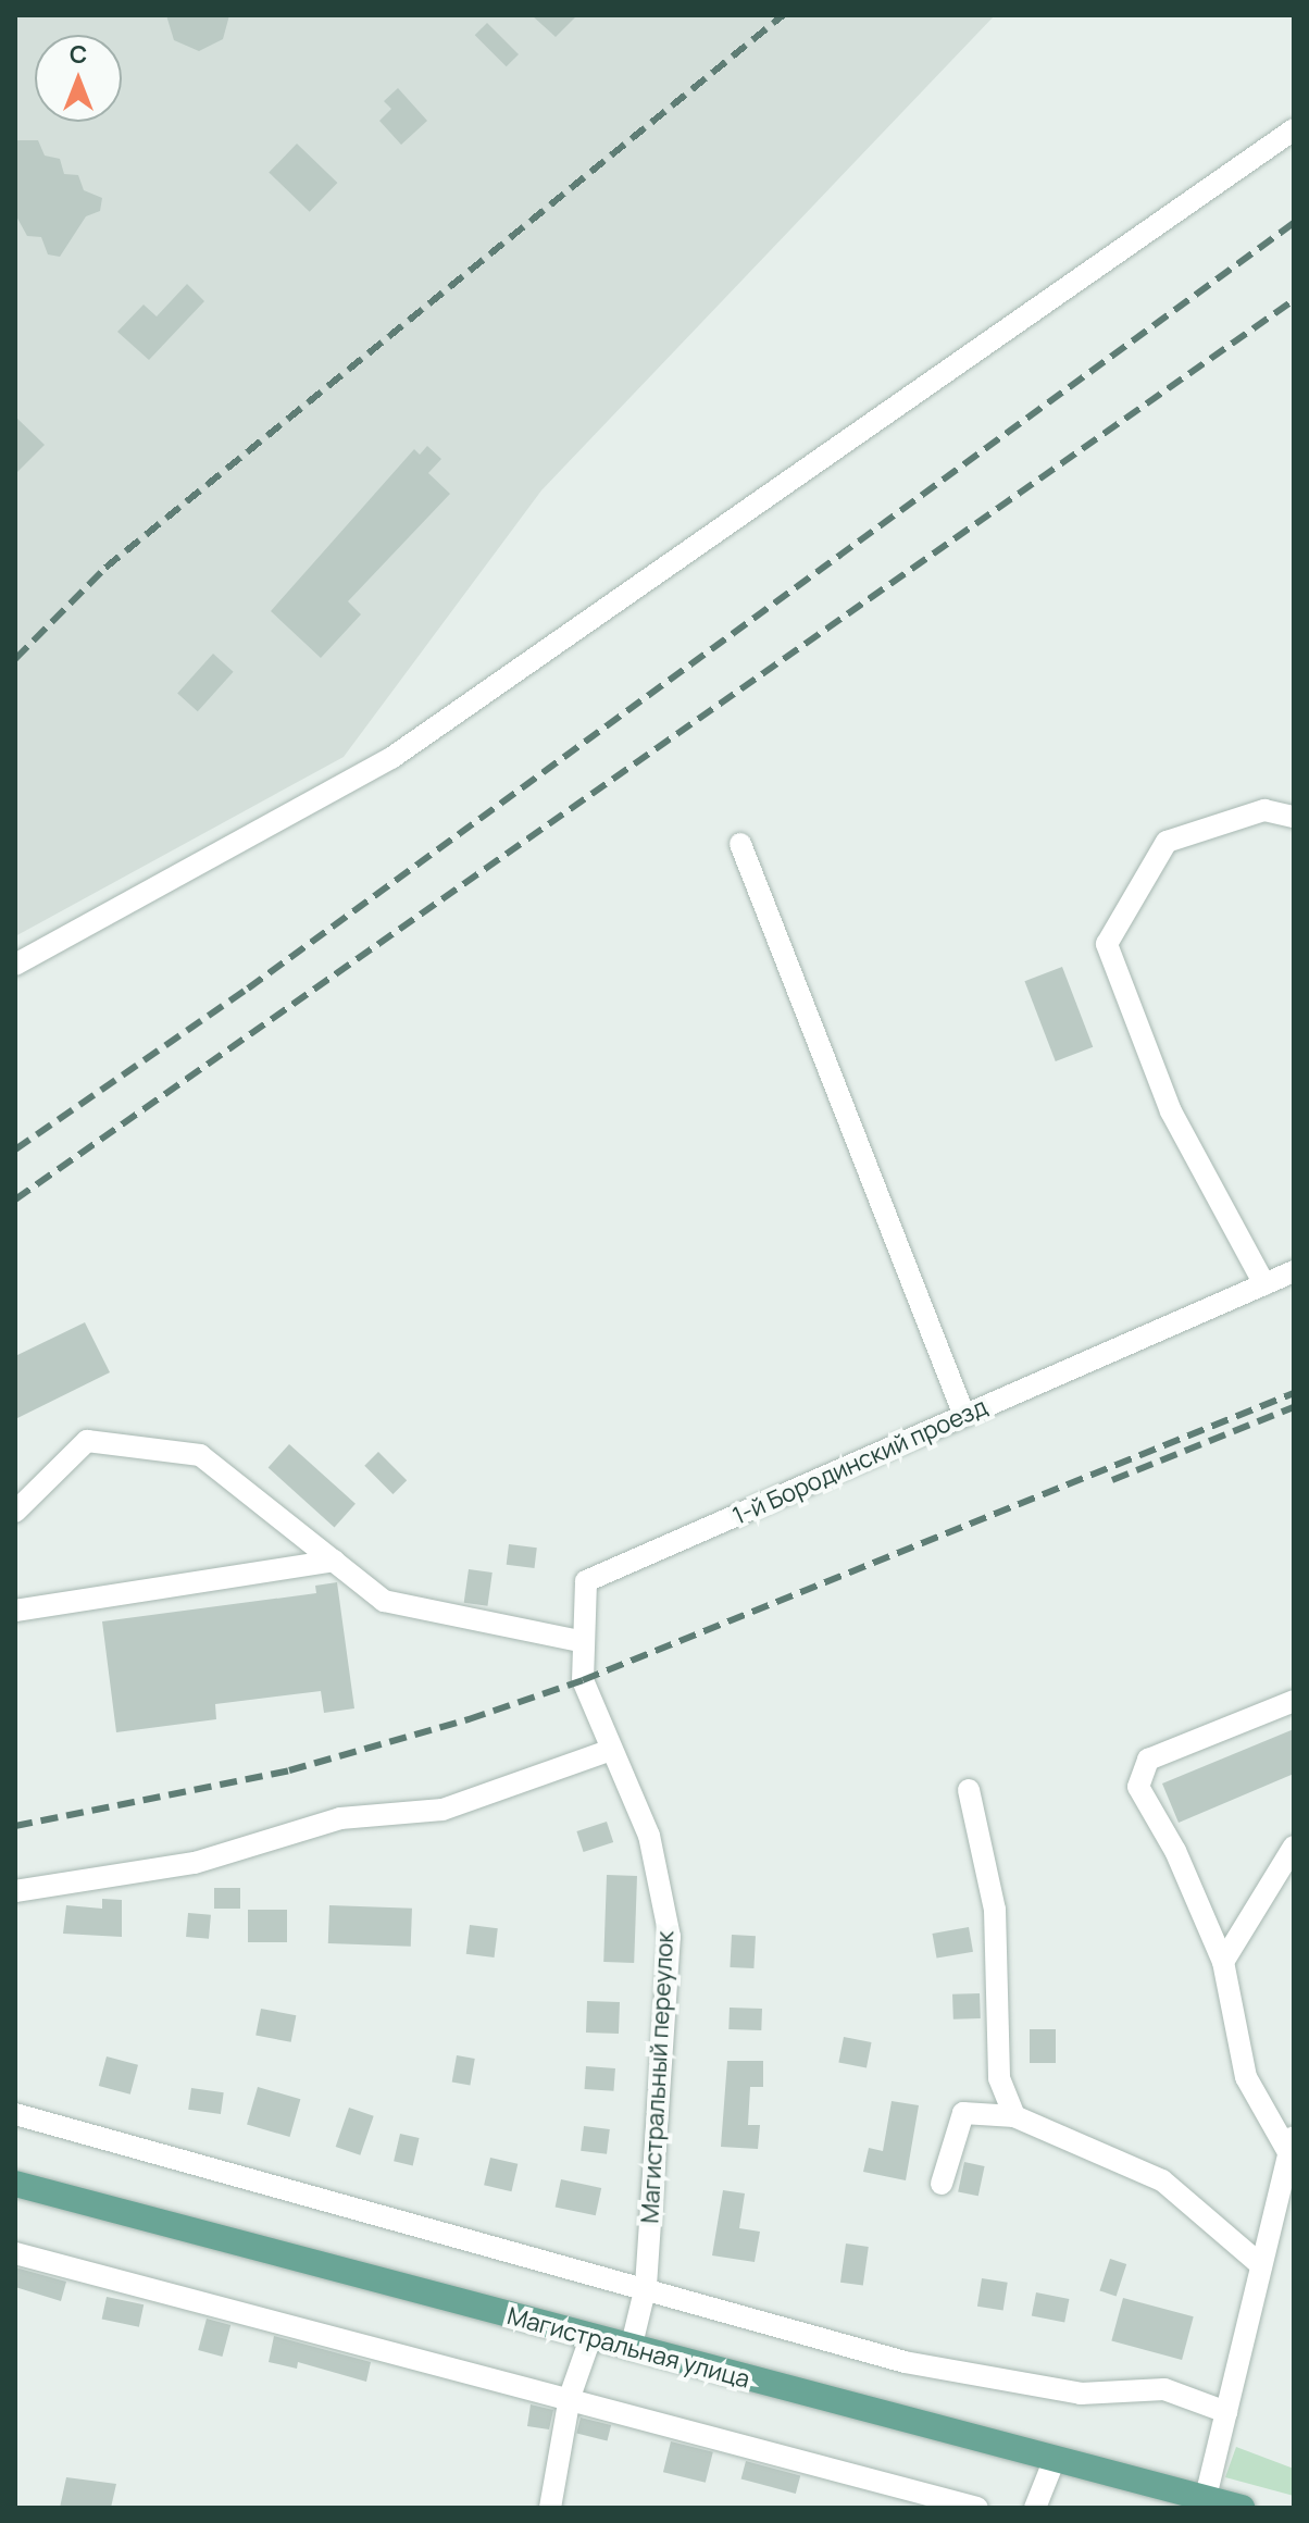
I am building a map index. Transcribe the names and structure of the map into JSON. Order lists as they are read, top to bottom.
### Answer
{
  "streets": {
    "main road": ["Магистральная улица"],
    "street": ["1-й Бородинский проезд", "Магистральный переулок"]
  },
  "crossings": [
    ["1-й Бородинский проезд", "Магистральный переулок"],
    ["Магистральный переулок", "Магистральная улица"]
  ],
  "north": "top"
}
